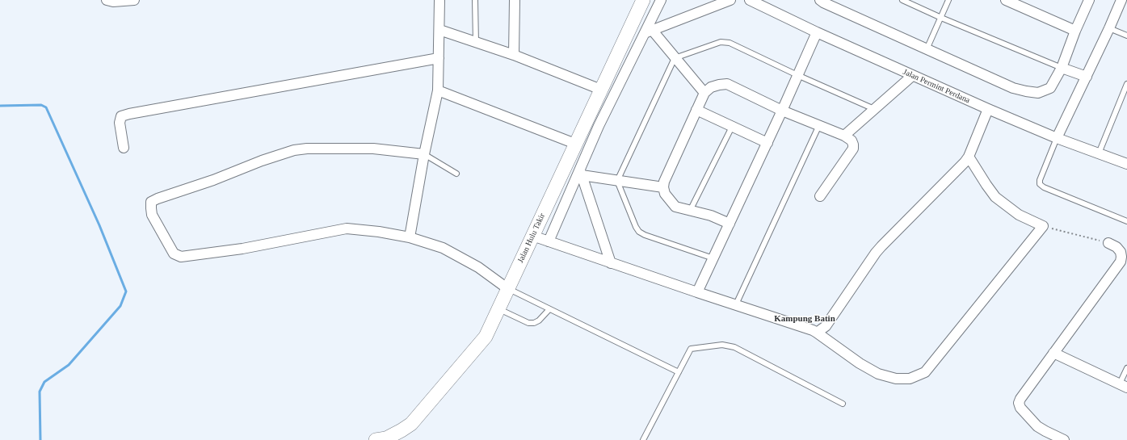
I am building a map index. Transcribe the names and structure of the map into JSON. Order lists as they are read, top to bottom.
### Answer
{
  "streets": {
    "street": ["Jalan Permint Perdana", "Jalan Hulu Takir"]
  },
  "districts": ["Kampung Batin"]
}
